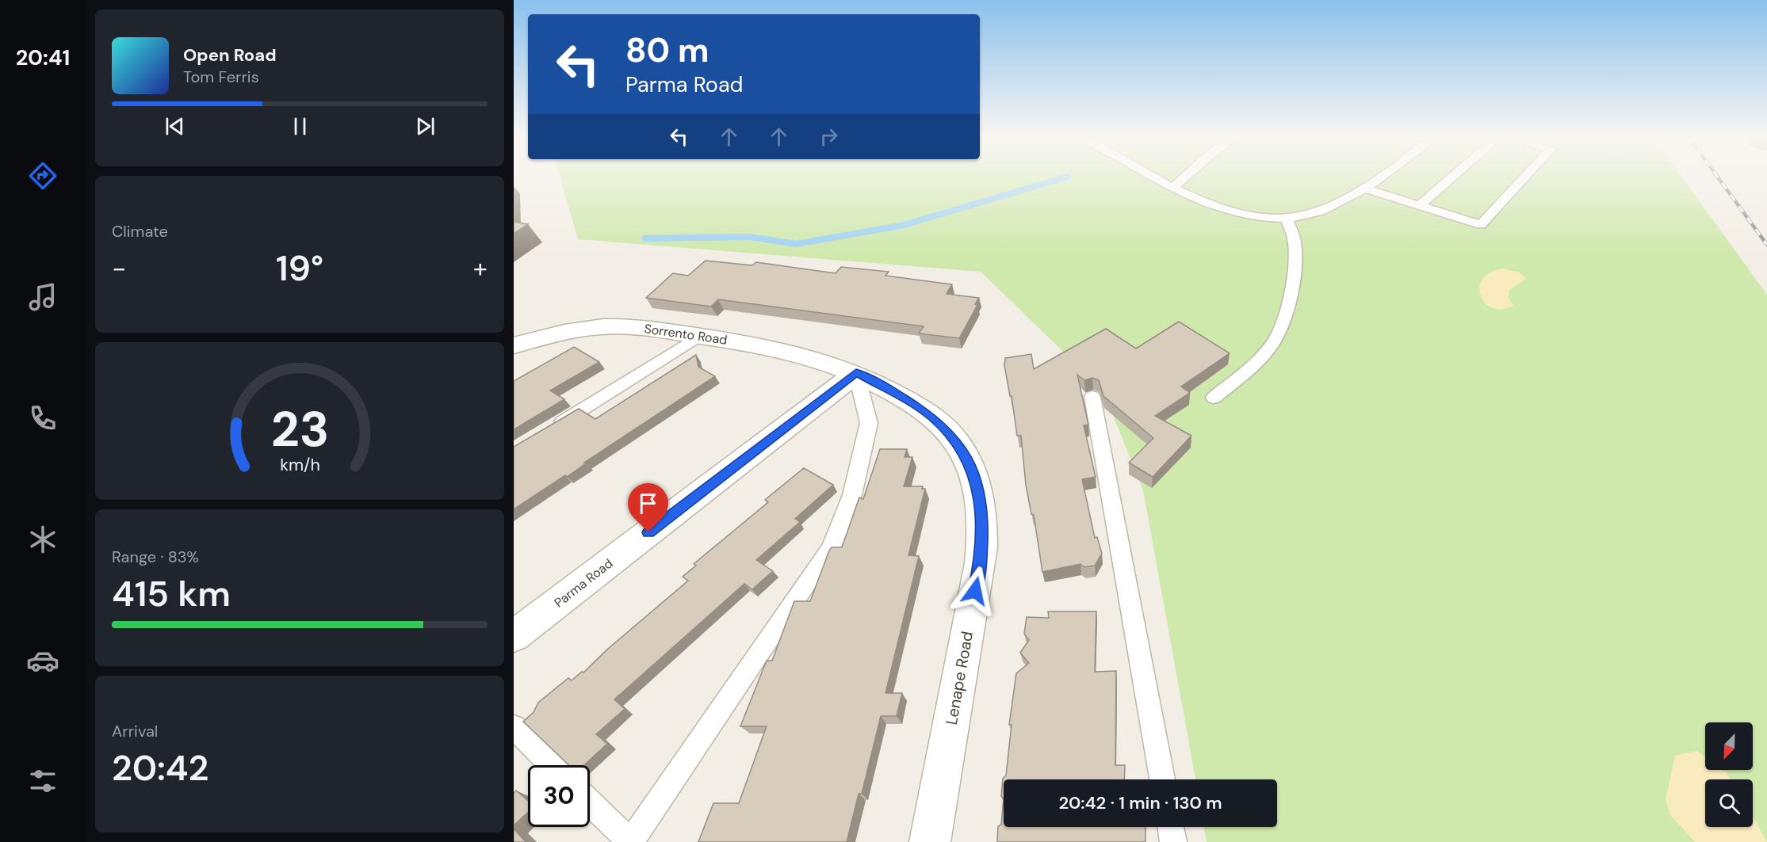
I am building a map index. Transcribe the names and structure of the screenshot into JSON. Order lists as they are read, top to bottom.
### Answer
{
  "streets": {
    "street": ["Sorrento Road", "Parma Road", "Lenape Road"]
  },
  "crossings": [
    ["Sorrento Road", "Parma Road"],
    ["Sorrento Road", "Lenape Road"],
    ["Parma Road", "Lenape Road"]
  ],
  "north": "bottom left",
  "page": {
    "tabs": "20:41",
    "turn": ["80 m", "Parma Road"],
    "song": ["Open Road", "Tom Ferris"],
    "tile": [
      "Climate",
      ["Range · 83%", "415 km"],
      ["Arrival", "20:42"]
    ],
    "heat": ["−", "19°", "+"],
    "limit": "30",
    "trip": "20:42 · 1 min · 130 m",
    "gauge": ["23", "km/h"]
  }
}
